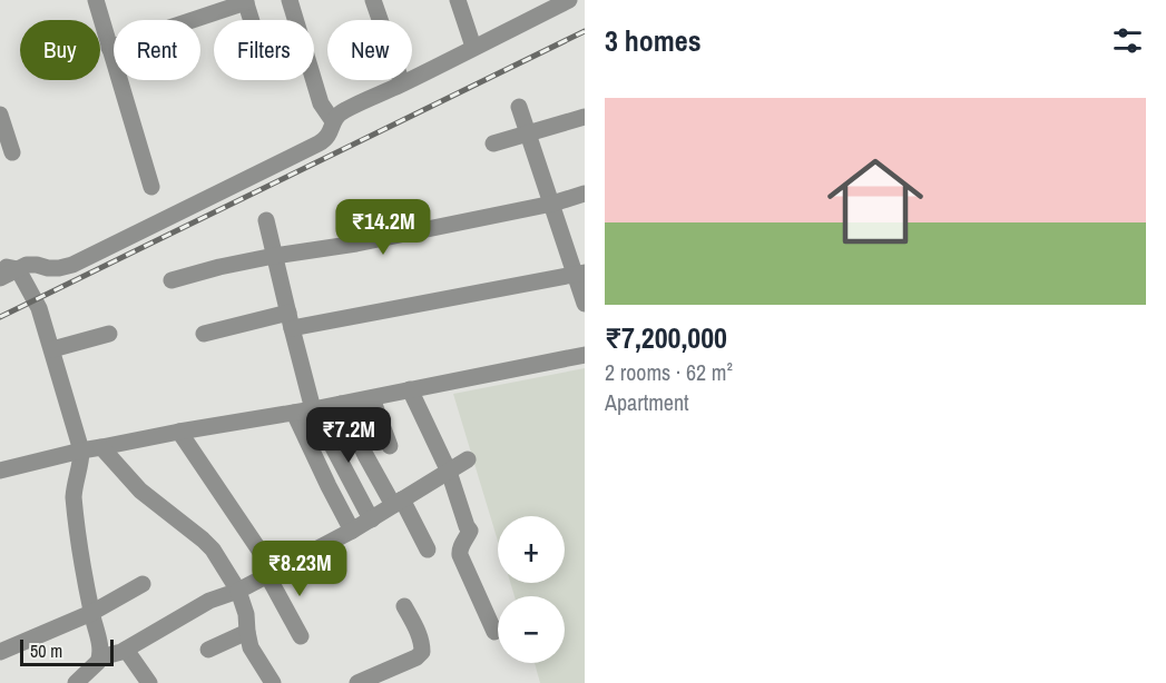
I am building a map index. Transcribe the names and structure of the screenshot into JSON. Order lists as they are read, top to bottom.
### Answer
{
  "scale_bar": "50 m",
  "page": {
    "heading": "3 homes",
    "chip": [
      "Buy",
      "Rent",
      "Filters",
      "New"
    ],
    "list": [
      {
        "name": "₹7,200,000",
        "note": "2 rooms · 62 m² · Apartment"
      }
    ],
    "price": ["₹14.2M", "₹7.2M", "₹8.23M"],
    "map_buttons": ["+", "−"],
    "scale": "50 m"
  }
}
